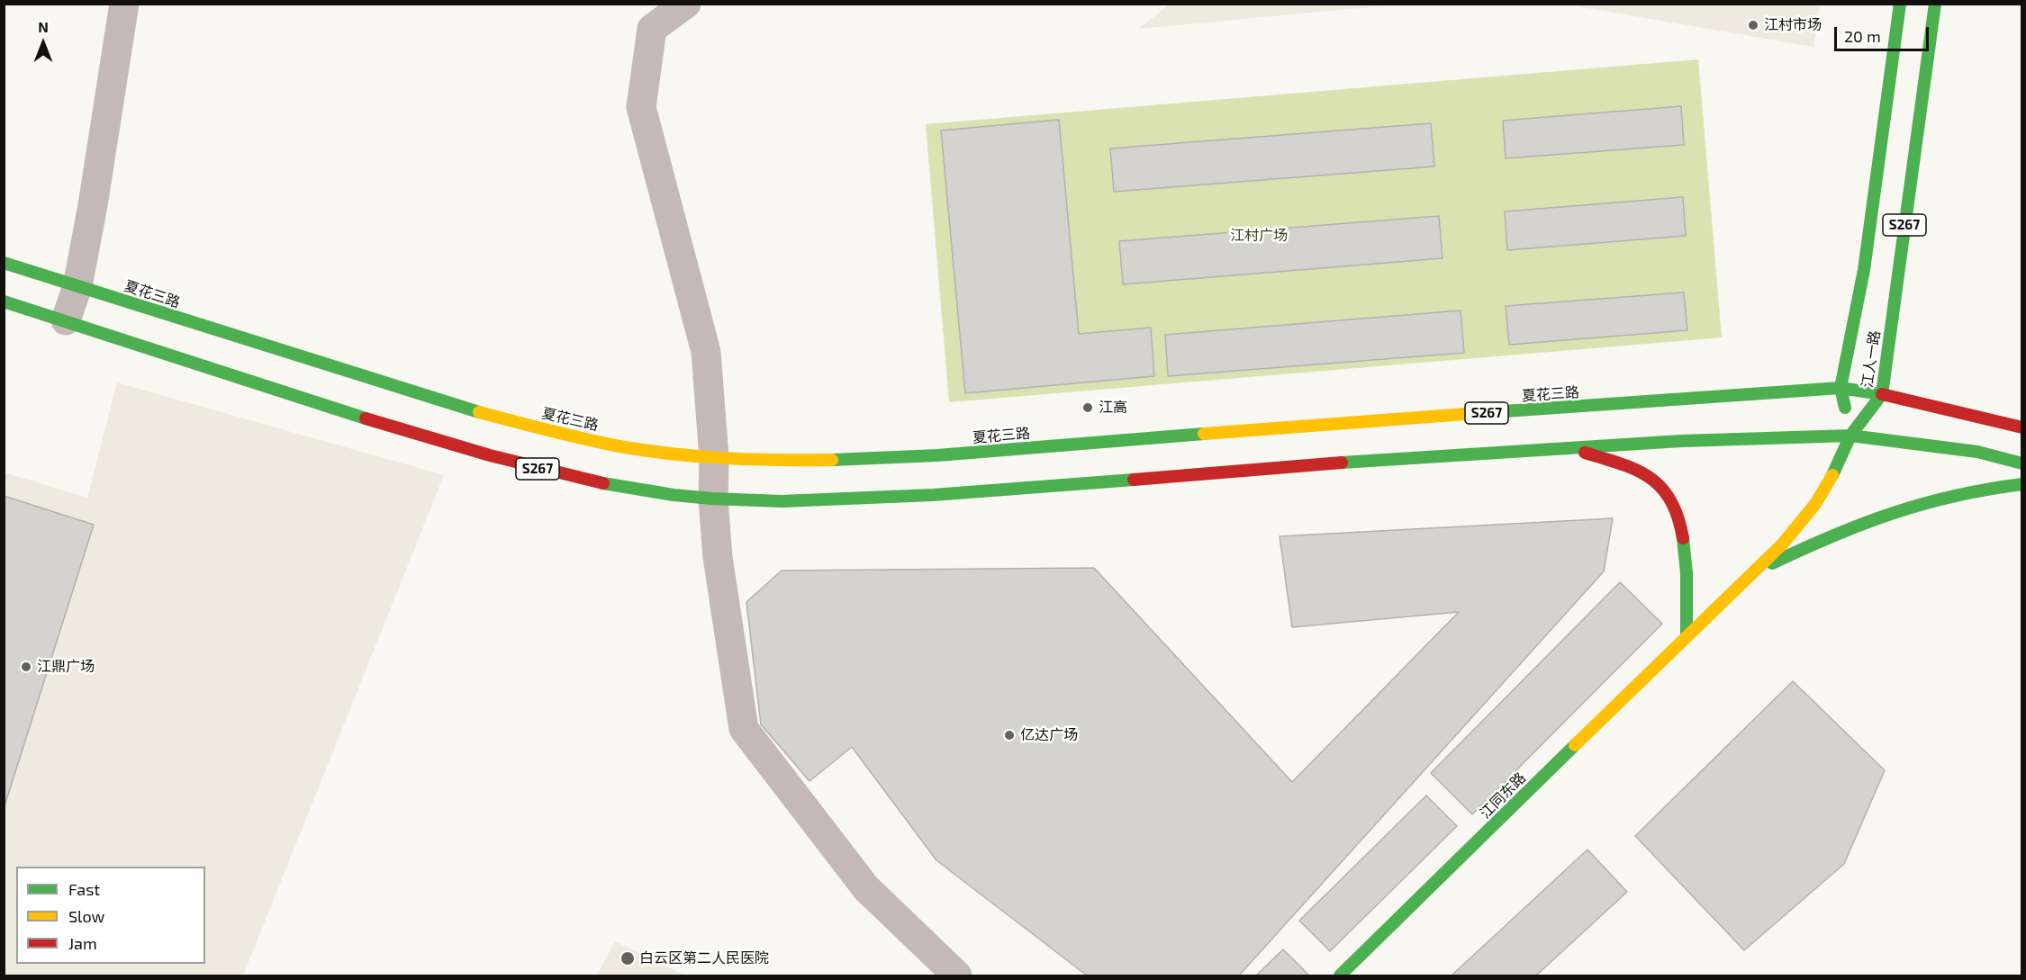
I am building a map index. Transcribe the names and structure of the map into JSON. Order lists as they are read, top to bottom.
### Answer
{
  "streets": {
    "main road": [
      "S267",
      "夏花三路",
      "江人一路",
      "江同东路"
    ]
  },
  "crossings": [
    ["S267", "江人一路"],
    ["S267", "江同东路"],
    ["夏花三路", "江人一路"],
    ["江人一路", "江同东路"]
  ],
  "parks": ["江村广场"],
  "places": [
    "江村市场",
    "江高",
    "江鼎广场",
    "亿达广场",
    "白云区第二人民医院"
  ],
  "legend": ["Fast", "Slow", "Jam"],
  "scale_bar": "20 m",
  "north": "top"
}
